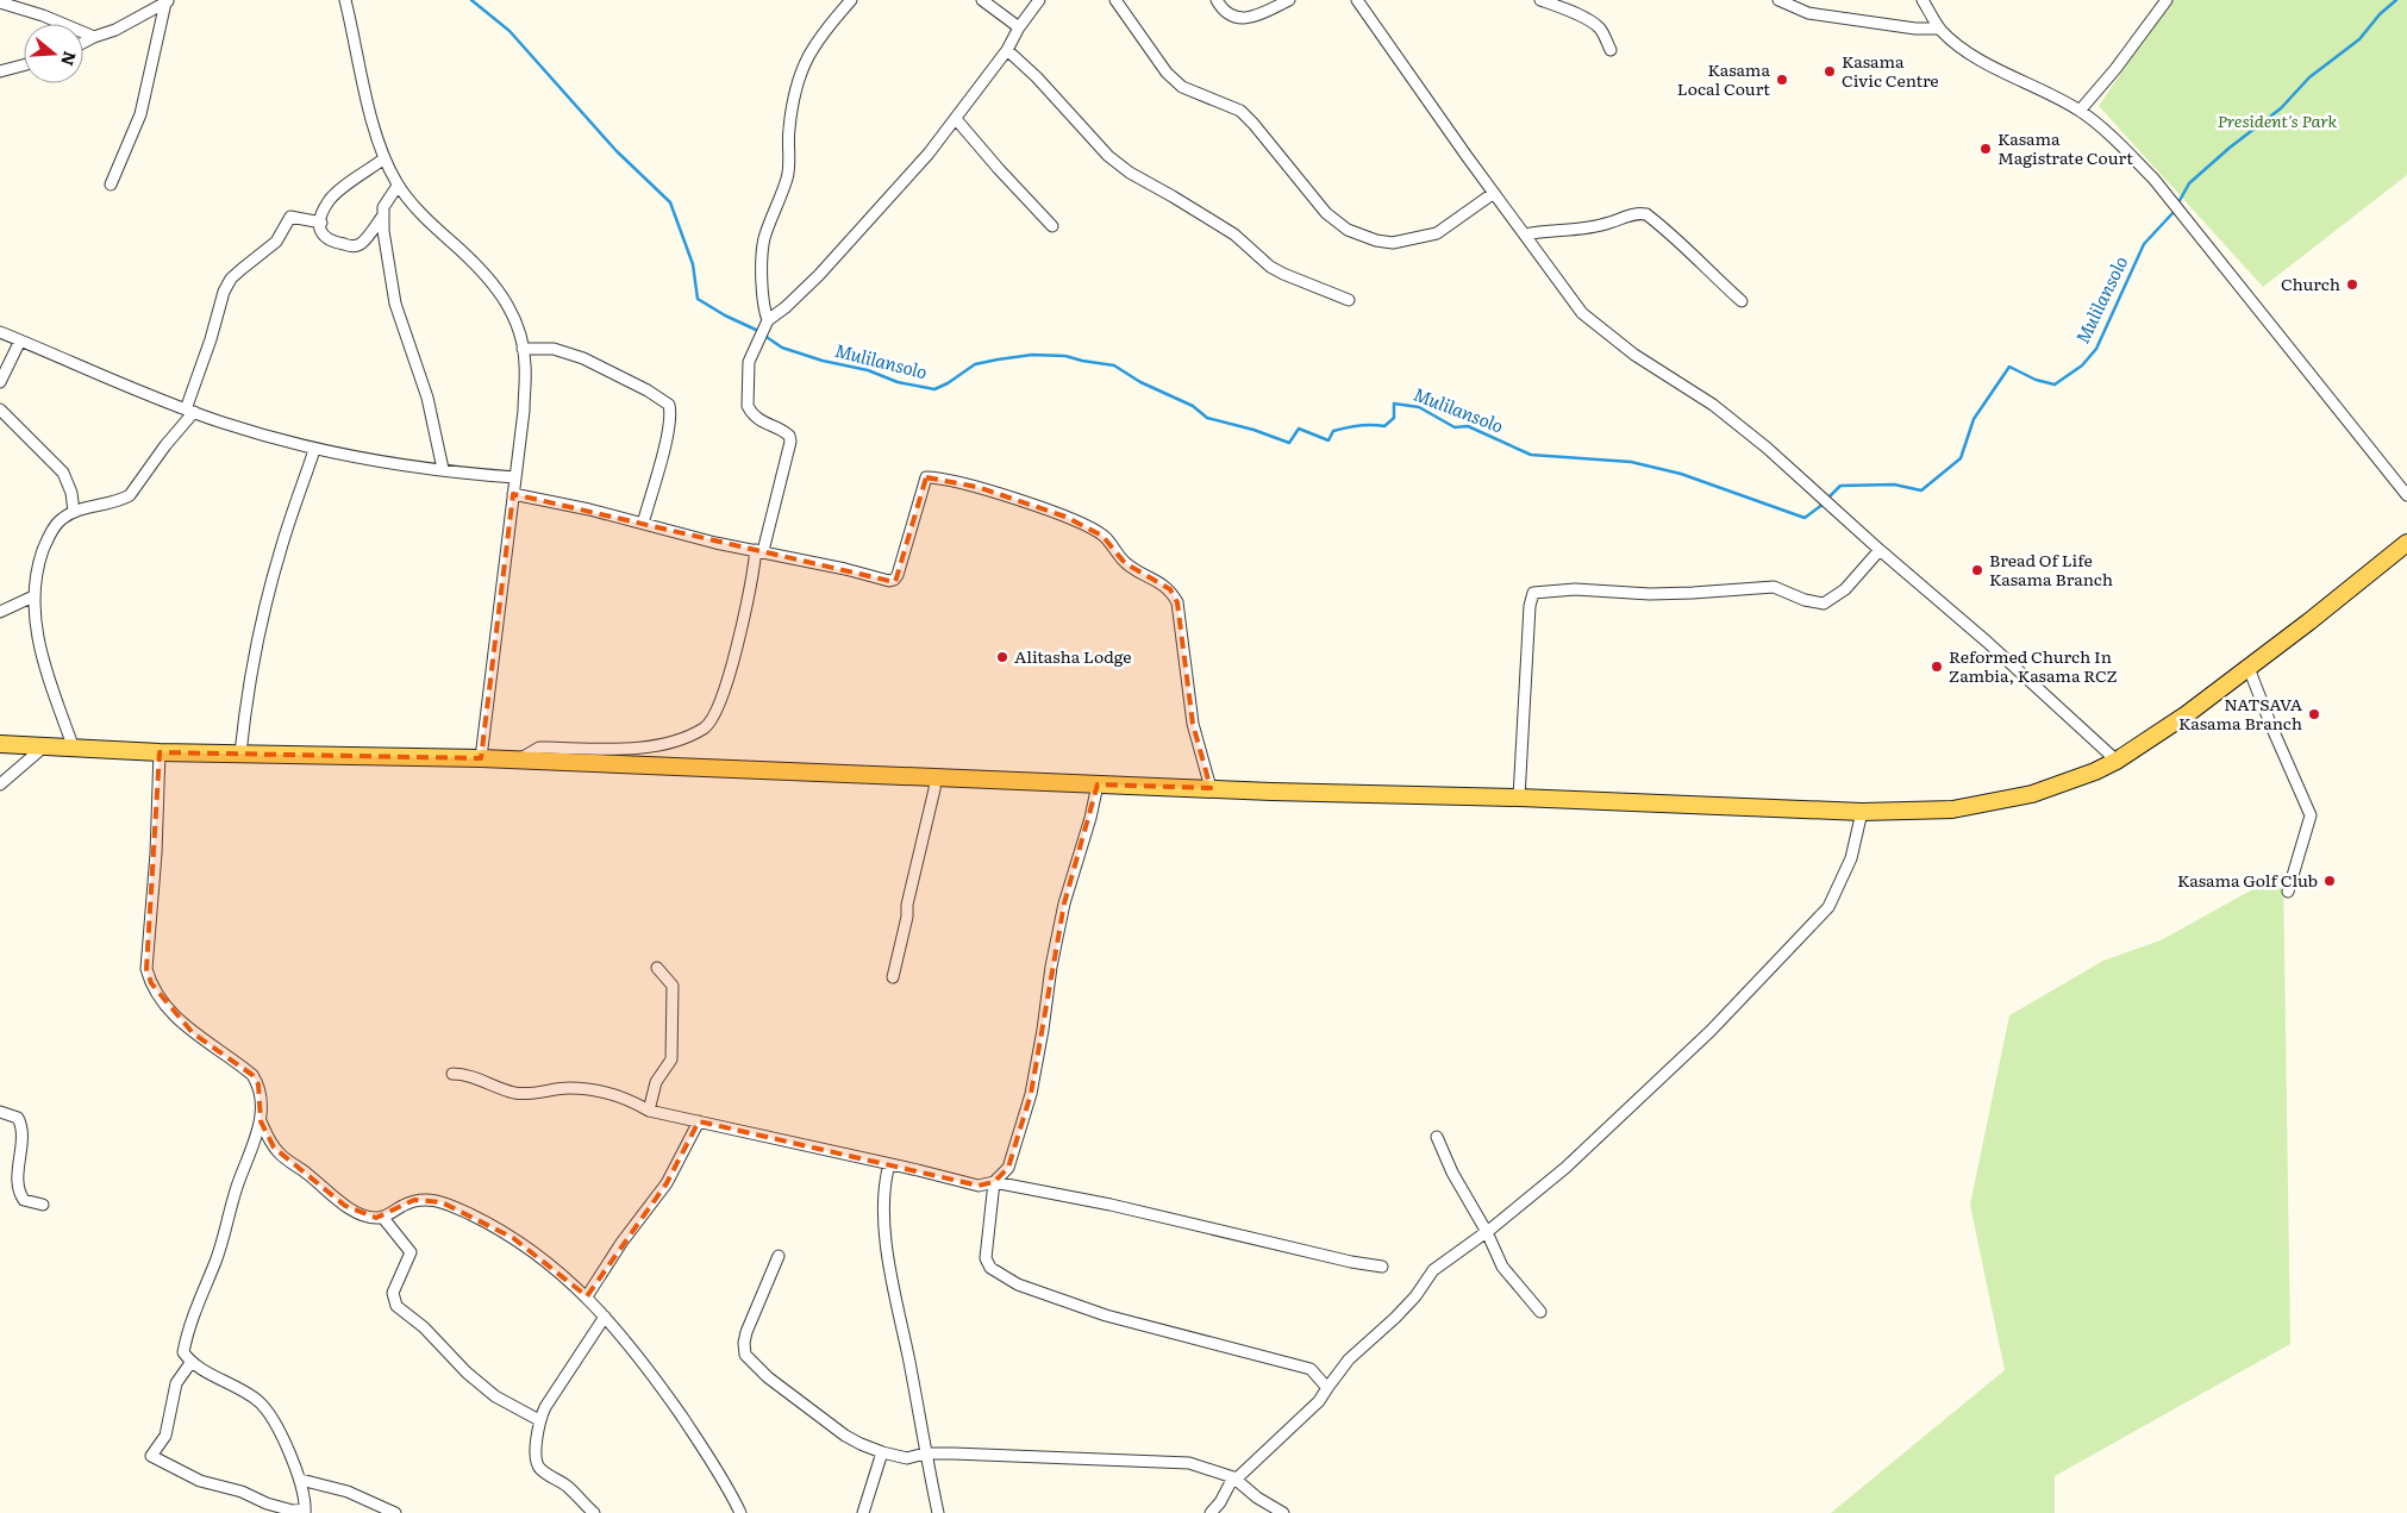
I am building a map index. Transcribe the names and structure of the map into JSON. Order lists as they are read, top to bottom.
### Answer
{
  "water": ["Mulilansolo"],
  "parks": ["President's Park"],
  "places": [
    "Kasama Civic Centre",
    "Kasama Local Court",
    "Kasama Magistrate Court",
    "Church",
    "Bread Of Life Kasama Branch",
    "Alitasha Lodge",
    "Reformed Church In Zambia, Kasama RCZ",
    "NATSAVA Kasama Branch",
    "Kasama Golf Club"
  ],
  "north": "right"
}
